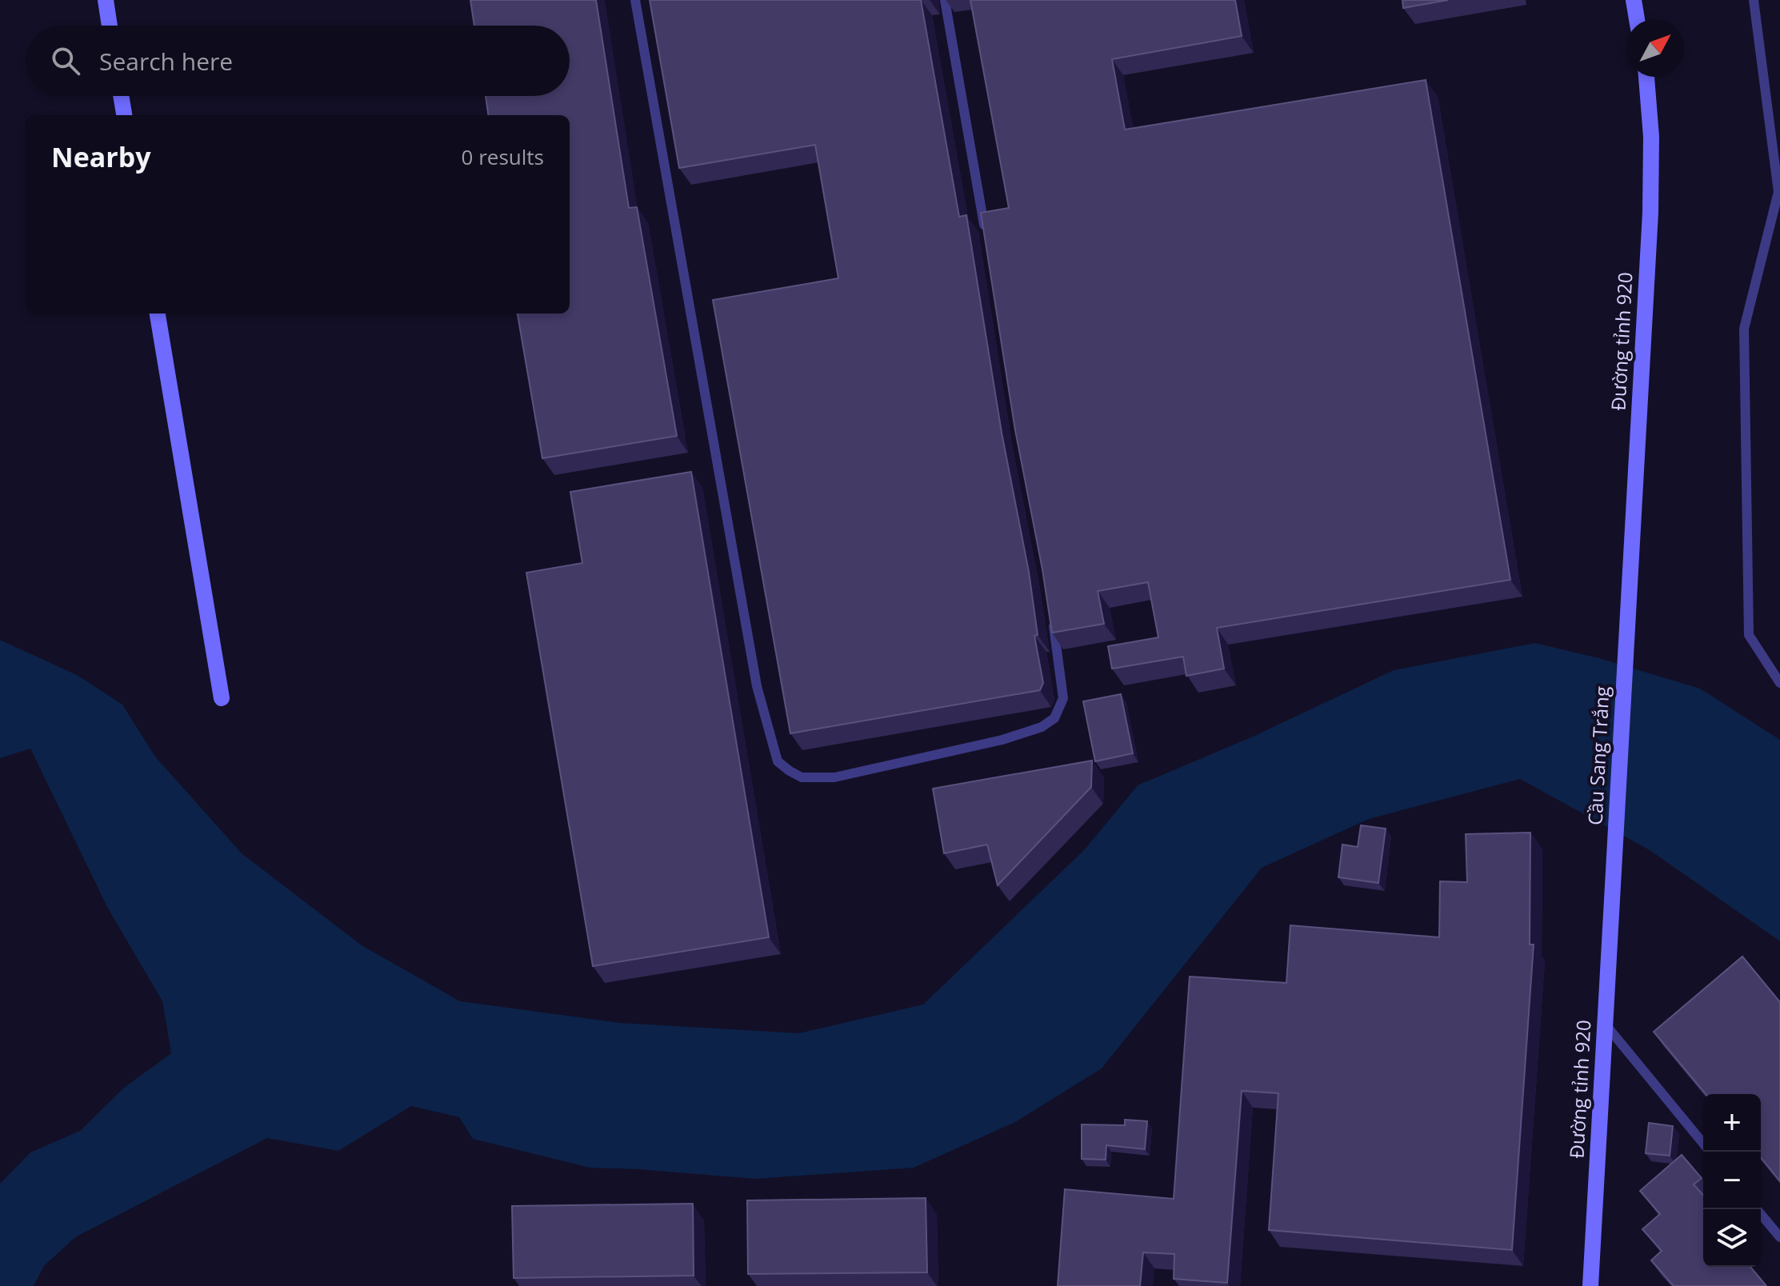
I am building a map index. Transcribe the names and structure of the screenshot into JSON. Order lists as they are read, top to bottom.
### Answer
{
  "streets": {
    "main road": ["Đường tỉnh 920", "Cầu Sang Trắng"]
  },
  "crossings": [
    ["Đường tỉnh 920", "Cầu Sang Trắng"]
  ],
  "north": "top right",
  "page": {
    "search": "Search here",
    "heading": ["Nearby", "0 results"],
    "map_buttons": ["+", "−"]
  }
}
